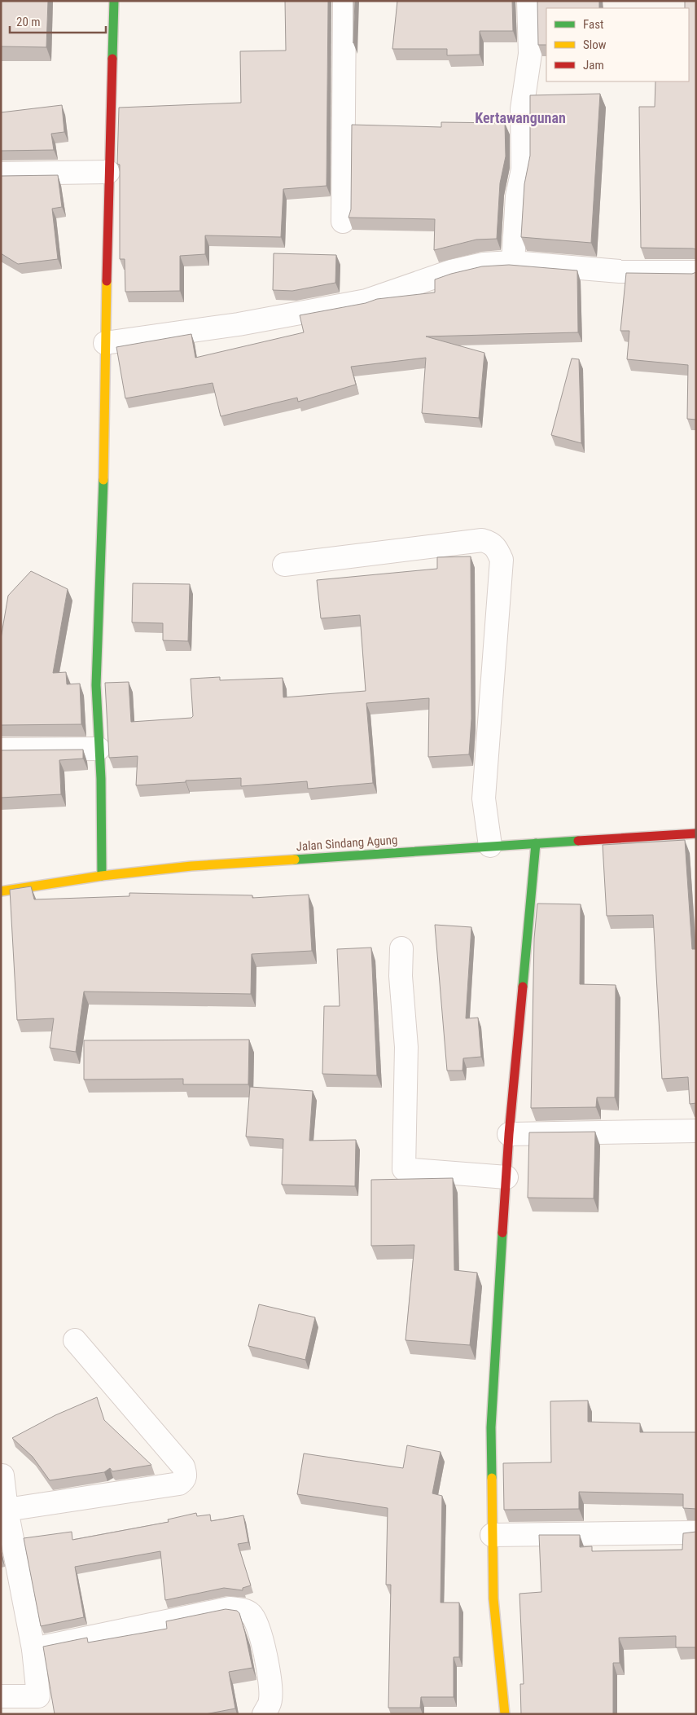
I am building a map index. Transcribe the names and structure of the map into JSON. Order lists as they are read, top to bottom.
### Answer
{
  "streets": {
    "street": ["Jalan Sindang Agung"]
  },
  "districts": ["Kertawangunan"],
  "legend": ["Fast", "Slow", "Jam"],
  "scale_bar": "20 m"
}
